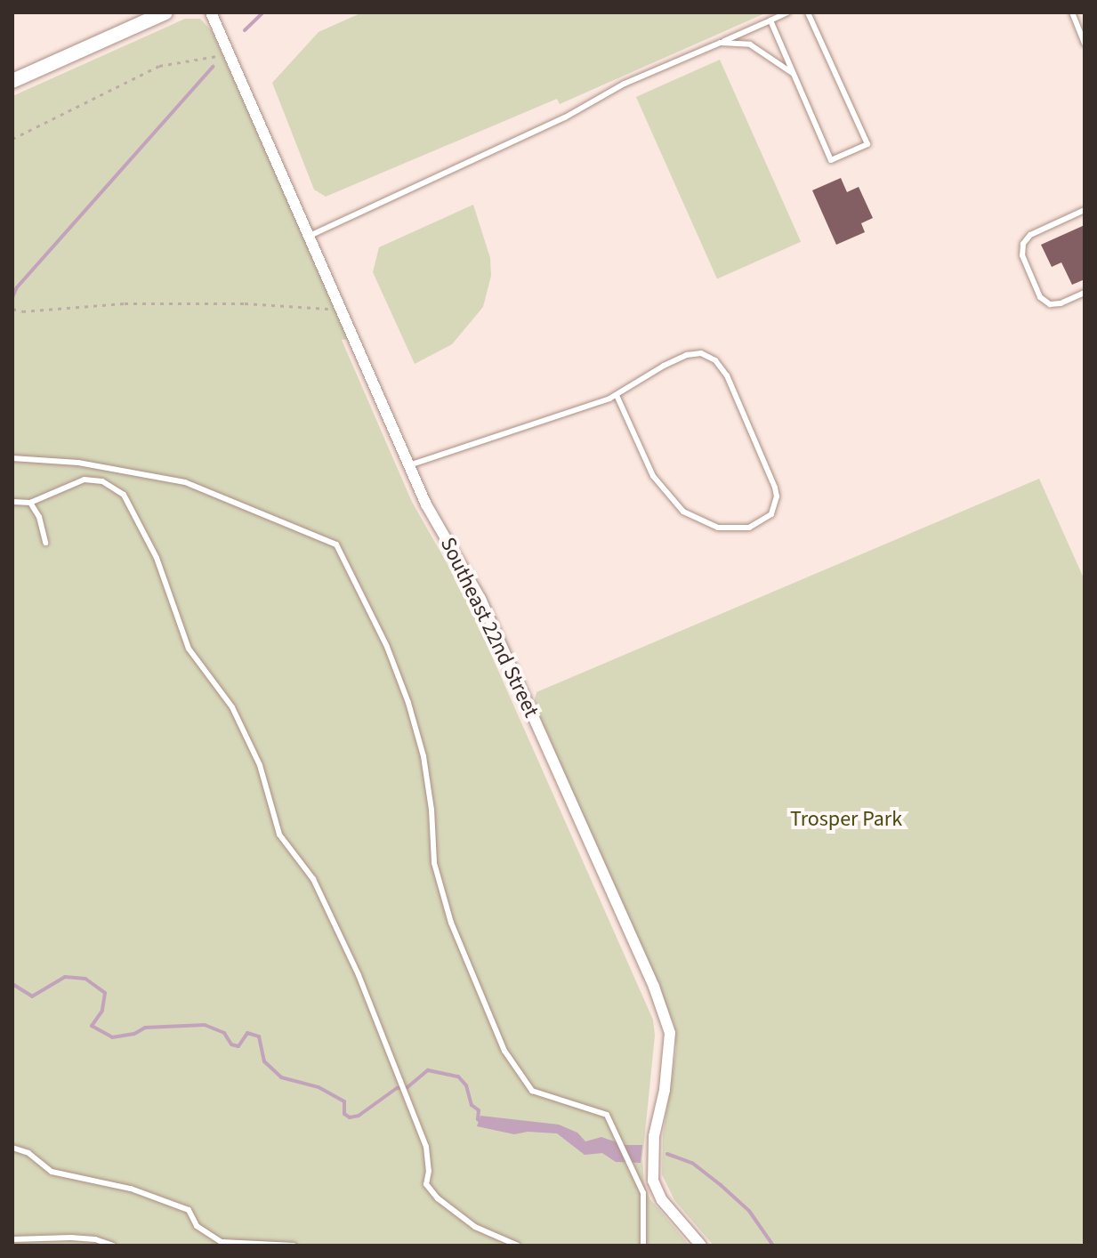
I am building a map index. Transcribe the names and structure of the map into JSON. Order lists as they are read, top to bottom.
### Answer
{
  "streets": {
    "street": ["Southeast 22nd Street"]
  },
  "parks": ["Trosper Park"]
}
